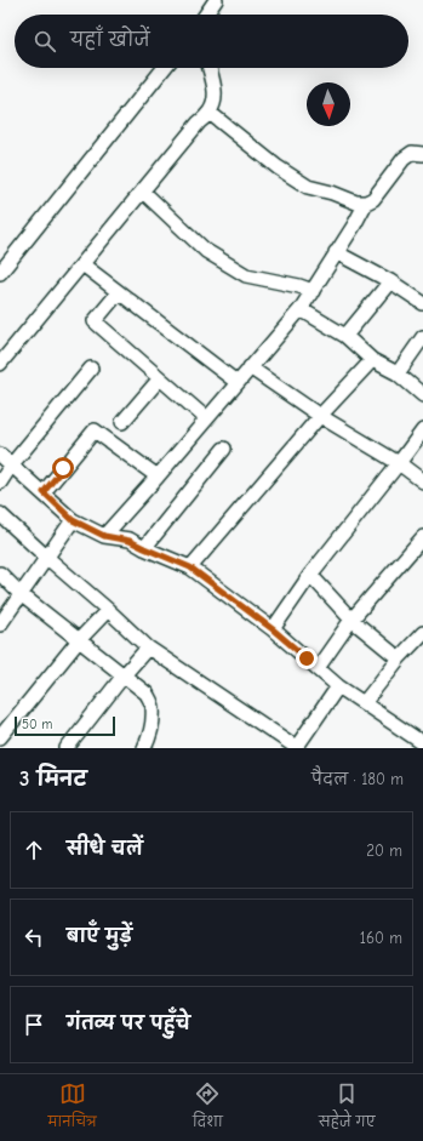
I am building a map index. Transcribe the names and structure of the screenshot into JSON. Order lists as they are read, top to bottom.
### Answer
{
  "scale_bar": "50 m",
  "north": "bottom",
  "page": {
    "search": "यहाँ खोजें",
    "scale": "50 m",
    "heading": ["3 मिनट", "पैदल · 180 m"],
    "list": [
      ["सीधे चलें", "20 m"],
      ["बाएँ मुड़ें", "160 m"],
      "गंतव्य पर पहुँचे"
    ],
    "nav": ["मानचित्र", "दिशा", "सहेजे गए"]
  }
}
